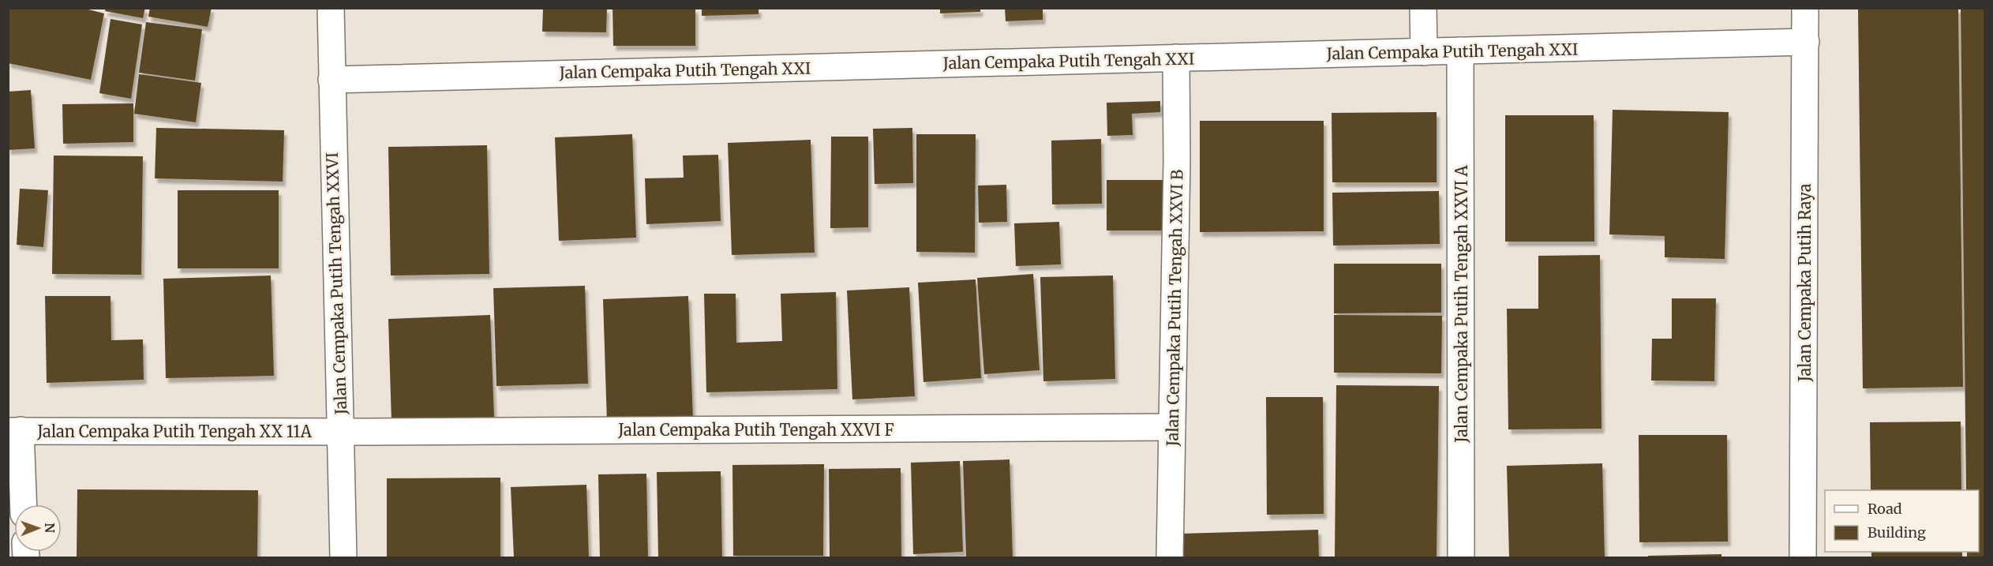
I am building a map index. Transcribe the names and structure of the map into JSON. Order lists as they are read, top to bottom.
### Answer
{
  "streets": {
    "street": [
      "Jalan Cempaka Putih Tengah XXI",
      "Jalan Cempaka Putih Raya",
      "Jalan Cempaka Putih Tengah XXVI",
      "Jalan Cempaka Putih Tengah XXVI A",
      "Jalan Cempaka Putih Tengah XXVI B",
      "Jalan Cempaka Putih Tengah XXVI F",
      "Jalan Cempaka Putih Tengah XX 11A"
    ]
  },
  "crossings": [
    ["Jalan Cempaka Putih Tengah XXI", "Jalan Cempaka Putih Raya"],
    ["Jalan Cempaka Putih Tengah XXI", "Jalan Cempaka Putih Tengah XXVI"],
    ["Jalan Cempaka Putih Tengah XXI", "Jalan Cempaka Putih Tengah XXVI A"],
    ["Jalan Cempaka Putih Tengah XXI", "Jalan Cempaka Putih Tengah XXVI B"],
    ["Jalan Cempaka Putih Tengah XXVI", "Jalan Cempaka Putih Tengah XXVI F"],
    ["Jalan Cempaka Putih Tengah XXVI", "Jalan Cempaka Putih Tengah XX 11A"],
    ["Jalan Cempaka Putih Tengah XXVI B", "Jalan Cempaka Putih Tengah XXVI F"],
    ["Jalan Cempaka Putih Tengah XXVI F", "Jalan Cempaka Putih Tengah XX 11A"]
  ],
  "legend": ["Road", "Building"],
  "north": "right"
}
